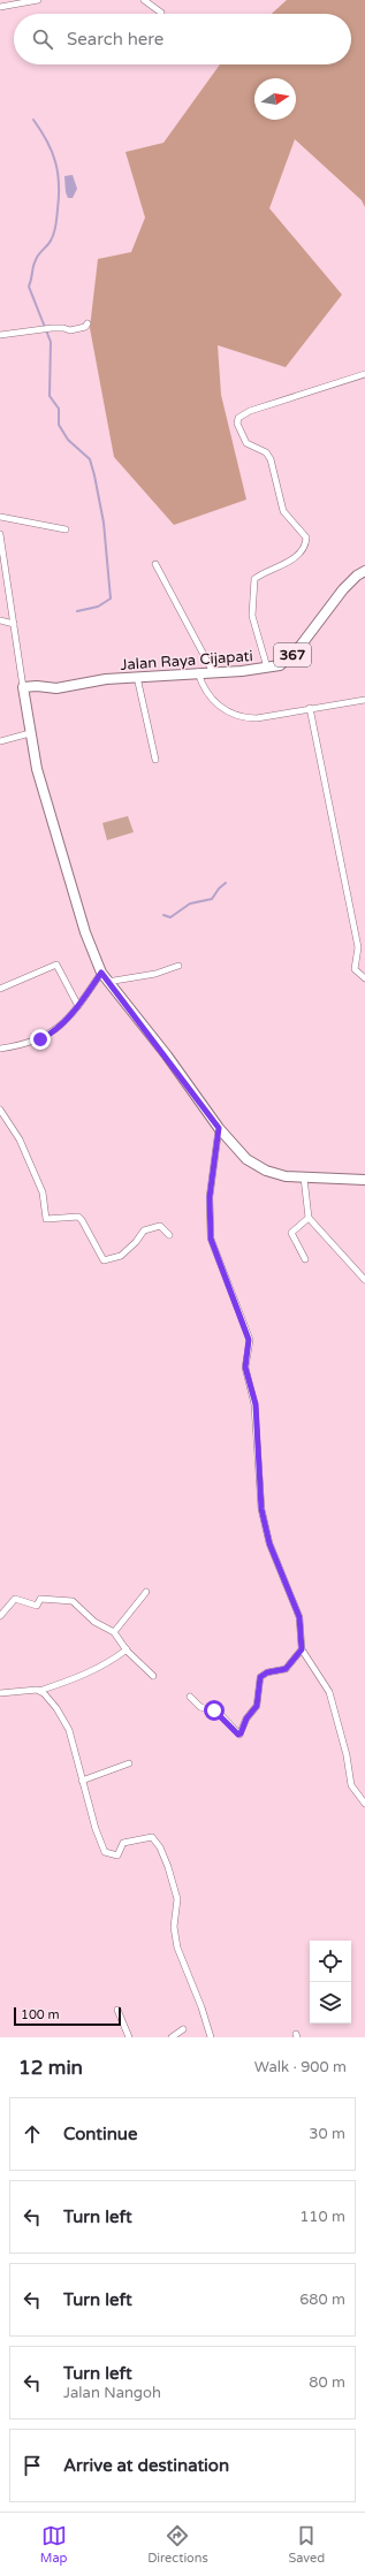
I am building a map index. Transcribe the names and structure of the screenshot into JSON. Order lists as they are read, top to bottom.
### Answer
{
  "streets": {
    "main road": ["367", "Jalan Raya Cijapati"]
  },
  "scale_bar": "100 m",
  "north": "right",
  "page": {
    "search": "Search here",
    "scale": "100 m",
    "heading": ["12 min", "Walk · 900 m"],
    "list": [
      ["Continue", "30 m"],
      ["Turn left", "110 m"],
      ["Turn left", "680 m"],
      ["Turn left", "Jalan Nangoh", "80 m"],
      "Arrive at destination"
    ],
    "nav": ["Map", "Directions", "Saved"]
  }
}
